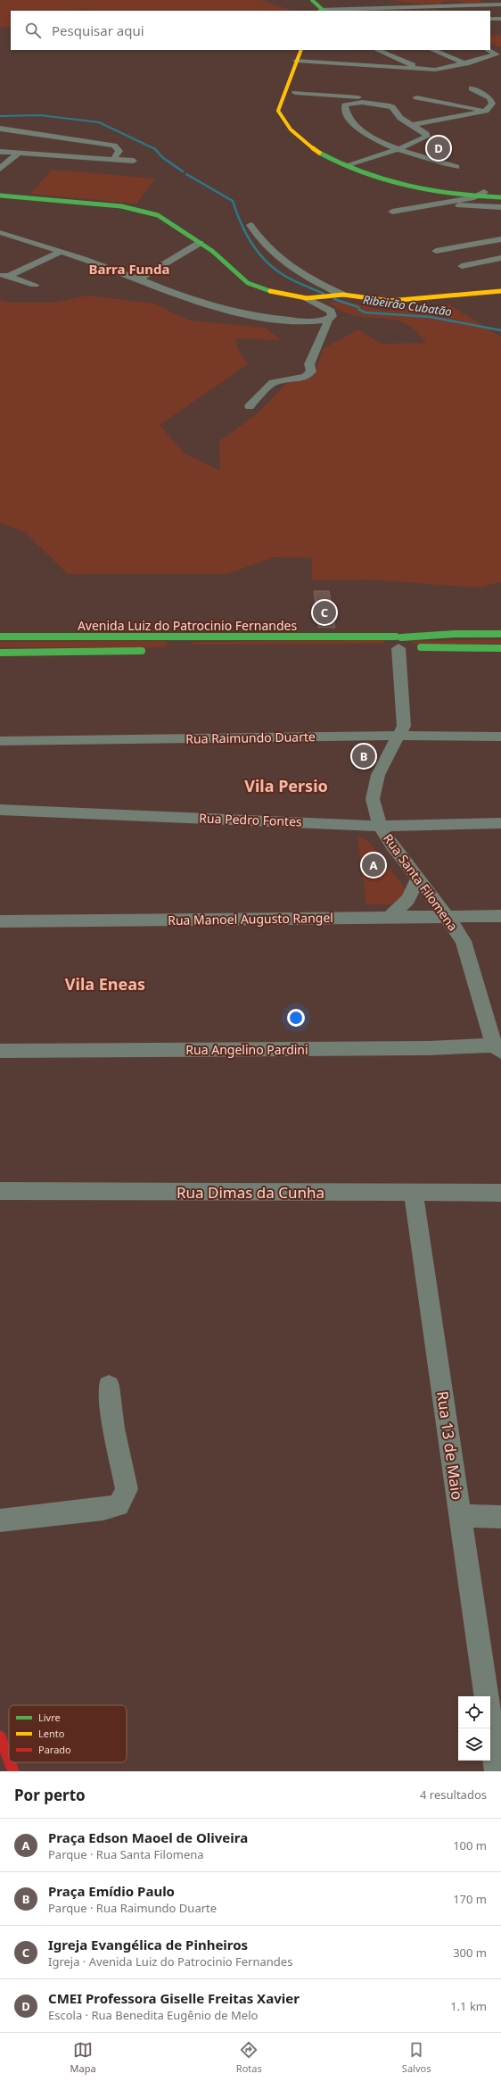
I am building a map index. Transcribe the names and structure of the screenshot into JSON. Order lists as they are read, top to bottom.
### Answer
{
  "streets": {
    "main road": ["Avenida Luiz do Patrocinio Fernandes"],
    "street": [
      "Rua Raimundo Duarte",
      "Rua Pedro Fontes",
      "Rua Santa Filomena",
      "Rua Manoel Augusto Rangel",
      "Rua Angelino Pardini",
      "Rua Dimas da Cunha",
      "Rua 13 de Maio"
    ]
  },
  "crossings": [
    ["Avenida Luiz do Patrocinio Fernandes", "Rua Santa Filomena"],
    ["Rua Raimundo Duarte", "Rua Santa Filomena"],
    ["Rua Pedro Fontes", "Rua Santa Filomena"],
    ["Rua Santa Filomena", "Rua Manoel Augusto Rangel"],
    ["Rua Santa Filomena", "Rua Angelino Pardini"],
    ["Rua Dimas da Cunha", "Rua 13 de Maio"]
  ],
  "districts": ["Barra Funda", "Vila Persio", "Vila Eneas"],
  "water": ["Ribeirão Cubatão"],
  "legend": ["Livre", "Lento", "Parado"],
  "page": {
    "search": "Pesquisar aqui",
    "pins": [
      "D",
      "C",
      "B",
      "A"
    ],
    "heading": ["Por perto", "4 resultados"],
    "list": [
      {
        "mark": "A",
        "name": "Praça Edson Maoel de Oliveira",
        "note": "Parque · Rua Santa Filomena",
        "value": "100 m"
      },
      {
        "mark": "B",
        "name": "Praça Emídio Paulo",
        "note": "Parque · Rua Raimundo Duarte",
        "value": "170 m"
      },
      {
        "mark": "C",
        "name": "Igreja Evangélica de Pinheiros",
        "note": "Igreja · Avenida Luiz do Patrocinio Fernandes",
        "value": "300 m"
      },
      {
        "mark": "D",
        "name": "CMEI Professora Giselle Freitas Xavier",
        "note": "Escola · Rua Benedita Eugênio de Melo",
        "value": "1.1 km"
      }
    ],
    "nav": ["Mapa", "Rotas", "Salvos"]
  }
}
